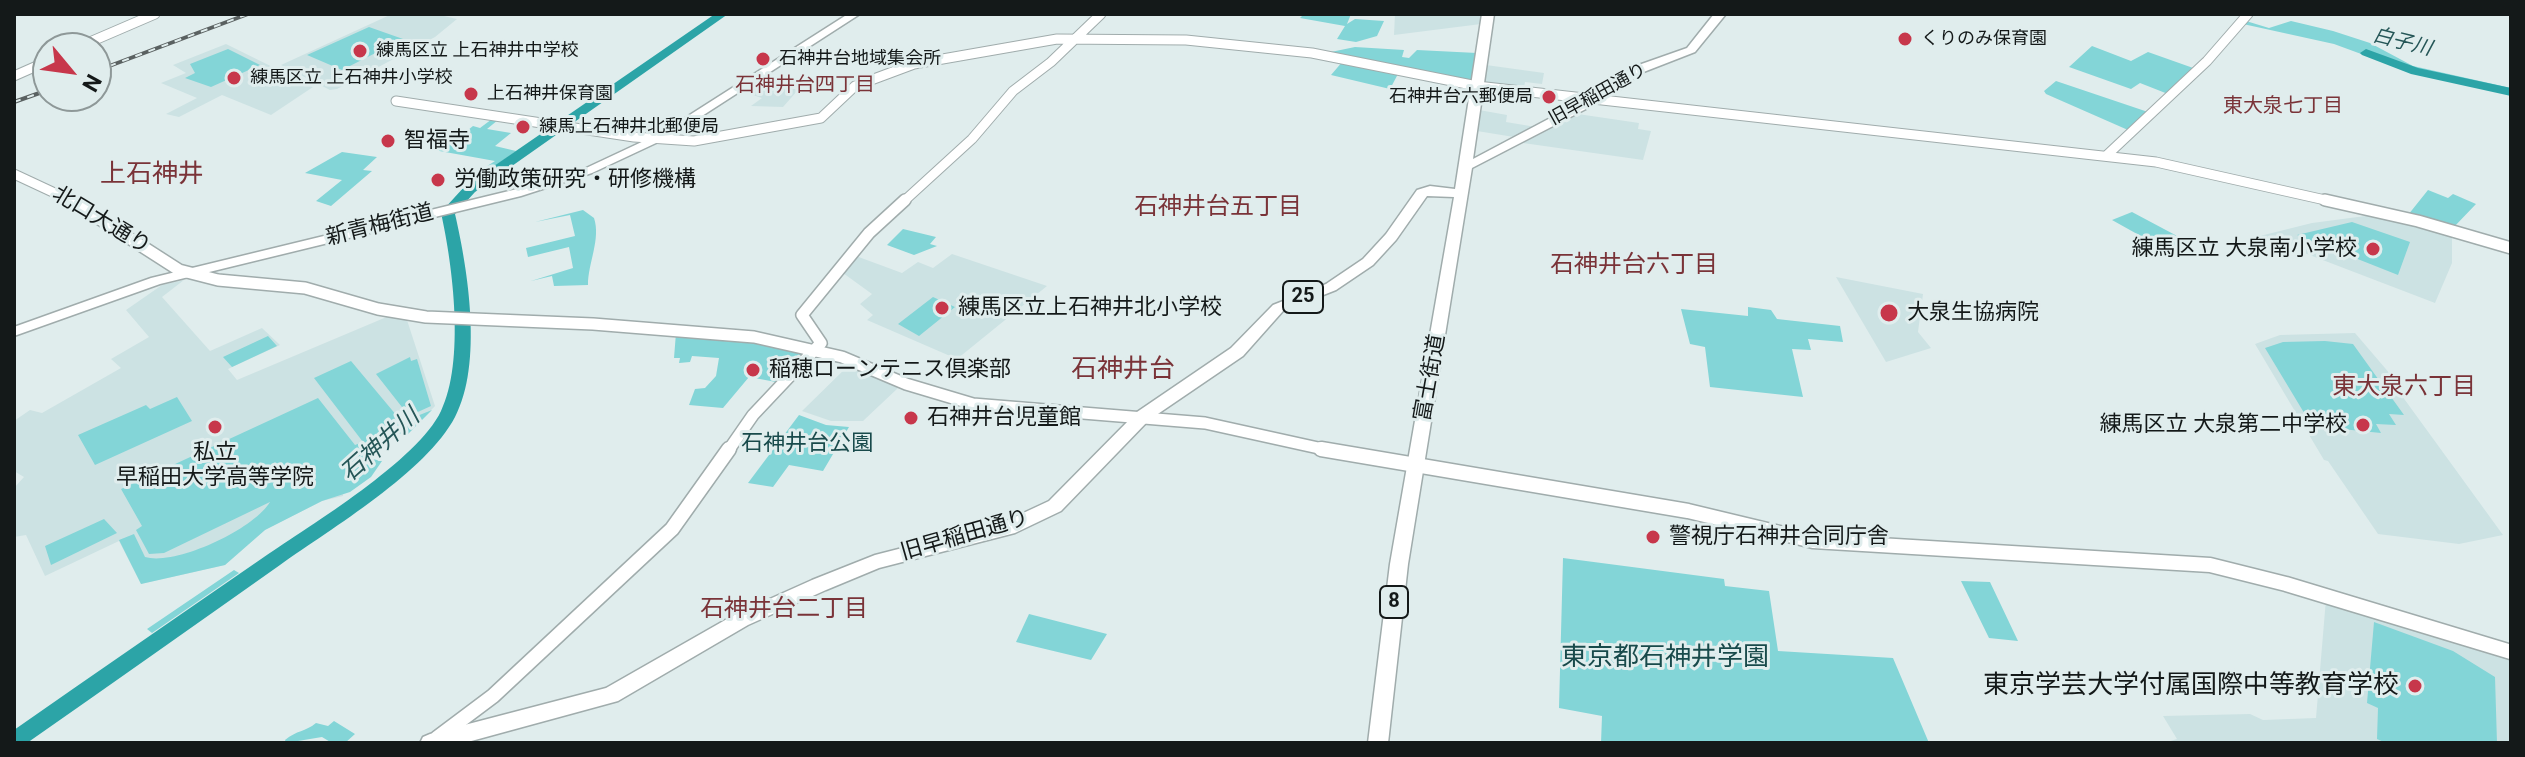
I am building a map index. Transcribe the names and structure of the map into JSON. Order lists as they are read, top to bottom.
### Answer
{
  "streets": {
    "main road": [
      "旧早稲田通り",
      "新青梅街道",
      "25",
      "富士街道",
      "8"
    ],
    "street": ["北口大通り"]
  },
  "crossings": [
    ["旧早稲田通り", "富士街道"],
    ["北口大通り", "新青梅街道"]
  ],
  "districts": [
    "石神井台四丁目",
    "東大泉七丁目",
    "上石神井",
    "石神井台五丁目",
    "石神井台六丁目",
    "石神井台",
    "東大泉六丁目",
    "石神井台二丁目"
  ],
  "water": ["白子川", "石神井川"],
  "parks": ["石神井台公園", "東京都石神井学園"],
  "places": [
    "くりのみ保育園",
    "練馬区立 上石神井中学校",
    "石神井台地域集会所",
    "練馬区立 上石神井小学校",
    "上石神井保育園",
    "石神井台六郵便局",
    "練馬上石神井北郵便局",
    "智福寺",
    "労働政策研究・研修機構",
    "練馬区立 大泉南小学校",
    "練馬区立上石神井北小学校",
    "大泉生協病院",
    "稲穂ローンテニス倶楽部",
    "石神井台児童館",
    "練馬区立 大泉第二中学校",
    "私立 早稲田大学高等学院",
    "警視庁石神井合同庁舎",
    "東京学芸大学付属国際中等教育学校"
  ],
  "north": "bottom right"
}
